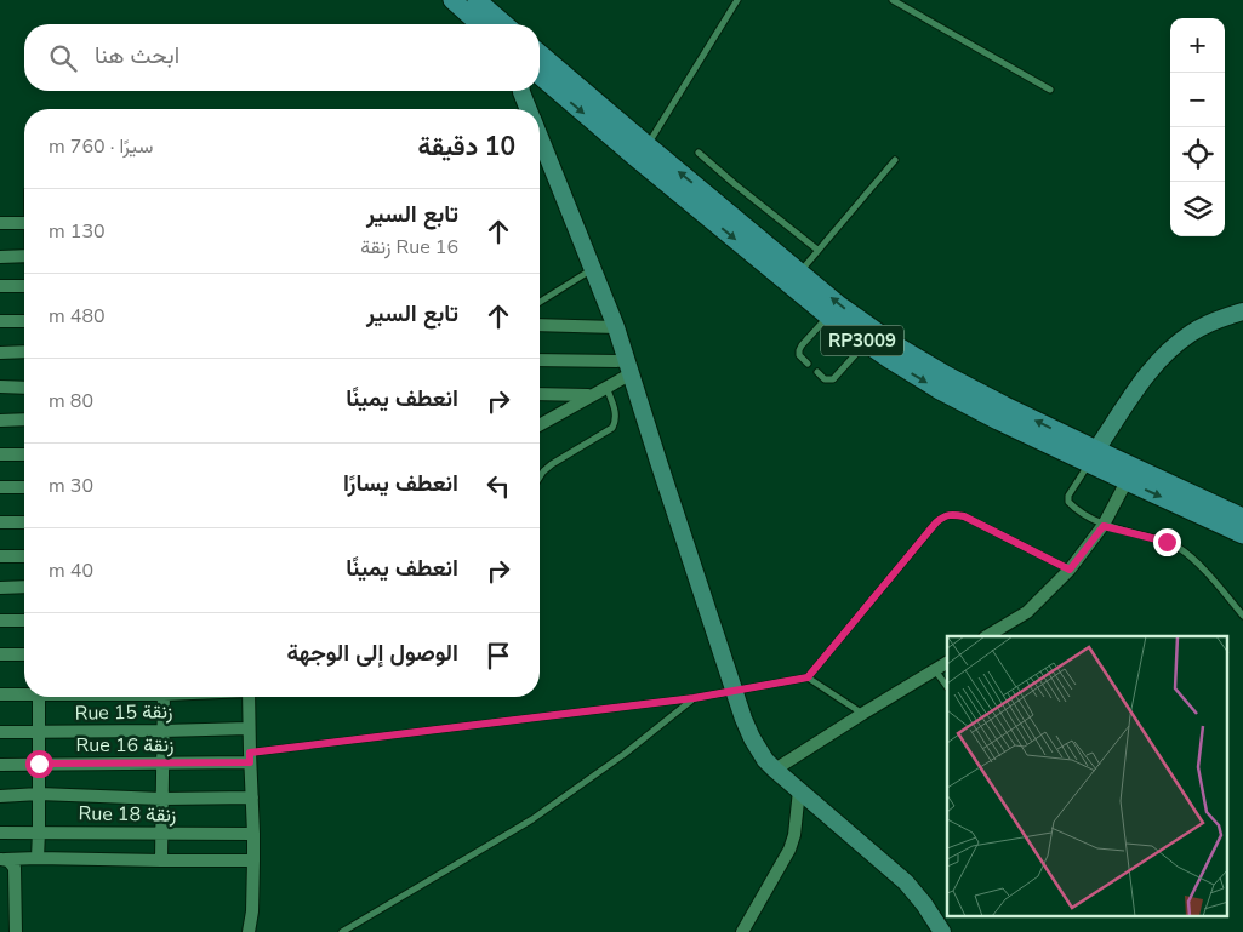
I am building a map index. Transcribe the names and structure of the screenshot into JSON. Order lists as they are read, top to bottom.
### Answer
{
  "streets": {
    "main road": ["RP3009"],
    "street": ["Rue 15 زنقة", "Rue 16 زنقة", "Rue 18 زنقة"]
  },
  "page": {
    "map_buttons": ["+", "−"],
    "search": "ابحث هنا",
    "heading": ["10 دقيقة", "سيرًا · 760 m"],
    "list": [
      ["تابع السير", "Rue 16 زنقة", "130 m"],
      ["تابع السير", "480 m"],
      ["انعطف يمينًا", "80 m"],
      ["انعطف يسارًا", "30 m"],
      ["انعطف يمينًا", "40 m"],
      "الوصول إلى الوجهة"
    ]
  }
}
